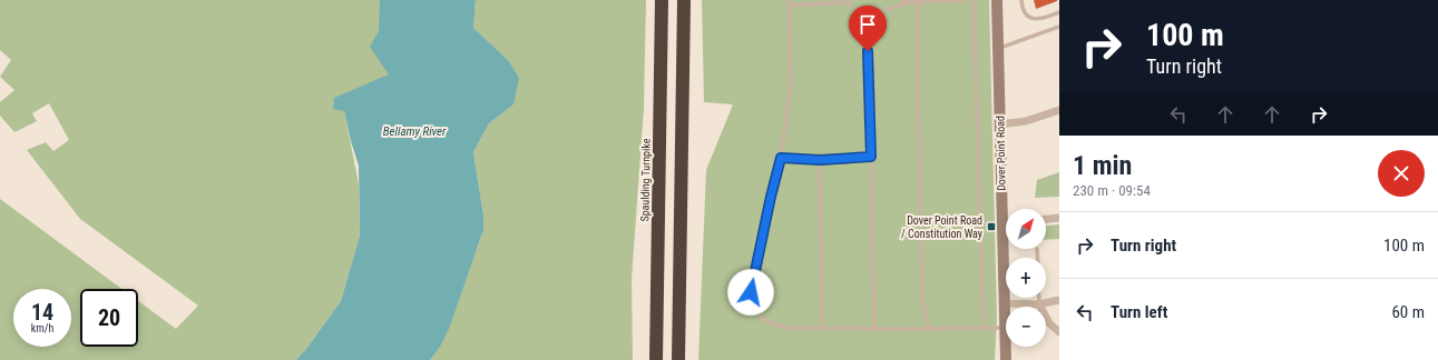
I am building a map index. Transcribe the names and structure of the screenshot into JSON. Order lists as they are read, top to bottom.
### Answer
{
  "streets": {
    "highway": ["Spaulding Turnpike"],
    "main road": ["Dover Point Road"]
  },
  "water": ["Bellamy River"],
  "places": {
    "transit": ["Dover Point Road / Constitution Way"]
  },
  "north": "top right",
  "page": {
    "turn": ["100 m", "Turn right"],
    "heading": ["1 min", "230 m · 09:54"],
    "map_buttons": ["+", "−"],
    "list": [
      {
        "name": "Turn right",
        "value": "100 m"
      },
      {
        "name": "Turn left",
        "value": "60 m"
      }
    ],
    "speed": "14 km/h",
    "limit": "20"
  }
}
